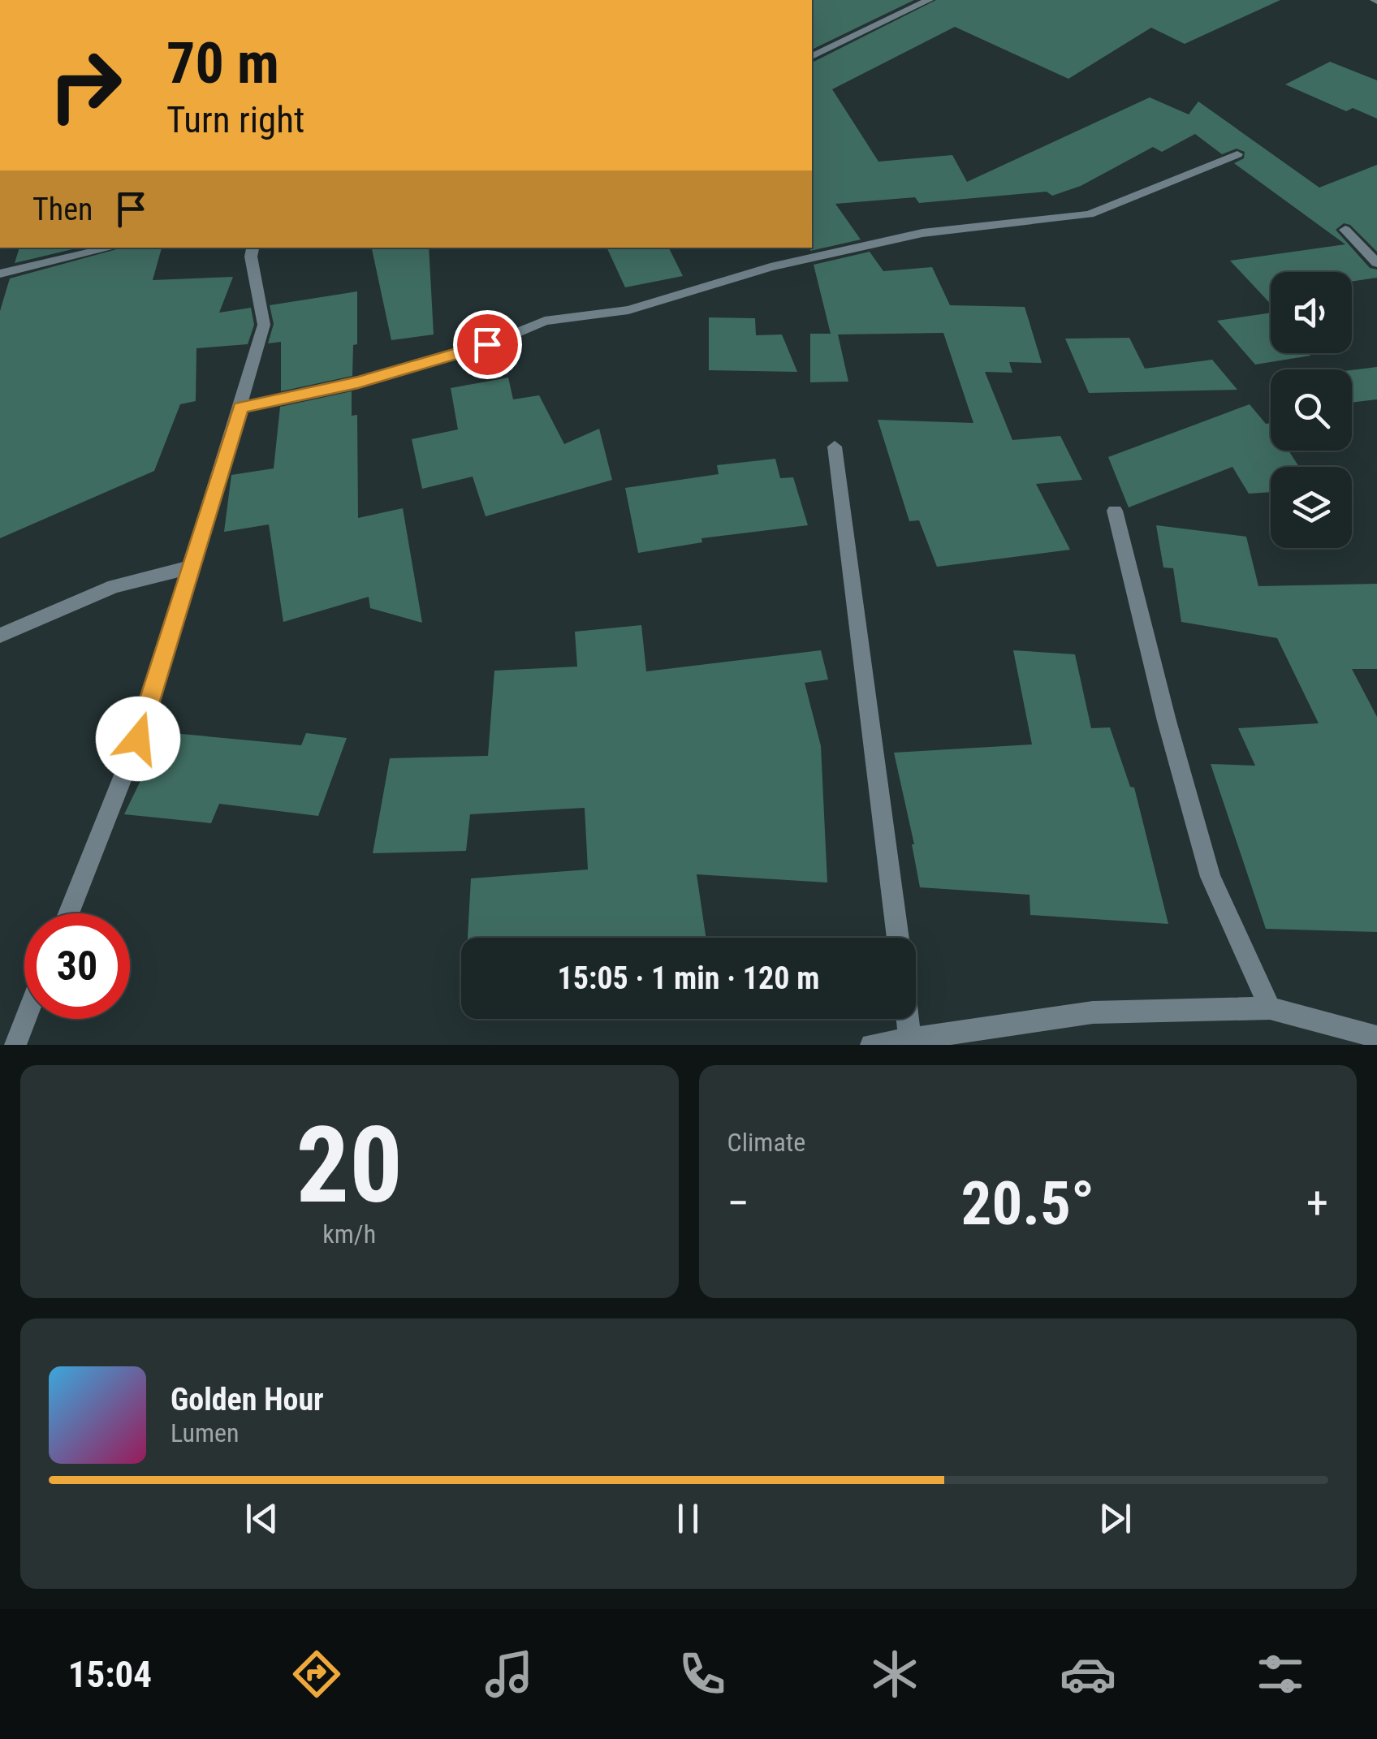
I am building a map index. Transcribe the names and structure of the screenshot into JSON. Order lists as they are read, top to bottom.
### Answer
{
  "page": {
    "turn": ["70 m", "Turn right"],
    "then": "Then",
    "limit": "30",
    "trip": "15:05 · 1 min · 120 m",
    "tile": [
      ["20", "km/h"],
      "Climate"
    ],
    "heat": ["−", "20.5°", "+"],
    "song": ["Golden Hour", "Lumen"],
    "tabs": "15:04"
  }
}
